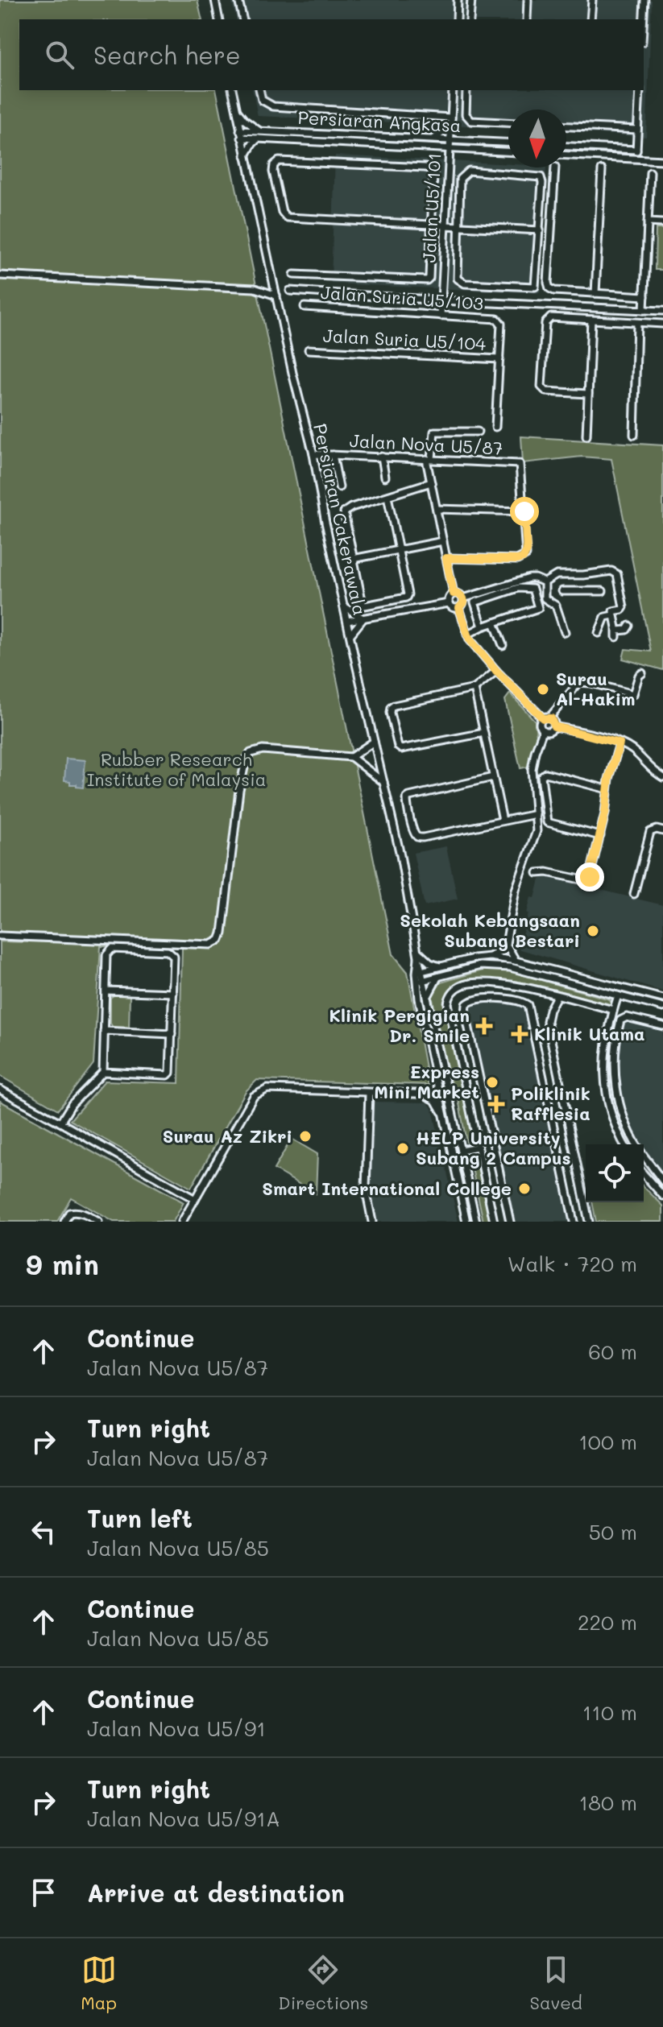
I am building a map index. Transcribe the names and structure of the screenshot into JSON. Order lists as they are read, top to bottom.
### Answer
{
  "streets": {
    "street": [
      "Persiaran Angkasa",
      "Jalan U5/101",
      "Jalan Suria U5/103",
      "Jalan Suria U5/104",
      "Jalan Nova U5/87",
      "Persiaran Cakerawala"
    ]
  },
  "crossings": [
    ["Persiaran Angkasa", "Jalan U5/101"],
    ["Persiaran Angkasa", "Persiaran Cakerawala"],
    ["Jalan U5/101", "Jalan Suria U5/103"],
    ["Jalan Suria U5/103", "Jalan Suria U5/104"],
    ["Jalan Nova U5/87", "Persiaran Cakerawala"]
  ],
  "parks": ["Rubber Research Institute of Malaysia"],
  "places": {
    "other": [
      "Surau Al-Hakim",
      "Sekolah Kebangsaan Subang Bestari",
      "Express Mini Market",
      "Surau Az Zikri",
      "HELP University Subang 2 Campus",
      "Smart International College"
    ],
    "health": ["Klinik Pergigian Dr. Smile", "Klinik Utama", "Poliklinik Rafflesia"]
  },
  "north": "bottom",
  "page": {
    "search": "Search here",
    "heading": ["9 min", "Walk · 720 m"],
    "list": [
      ["Continue", "Jalan Nova U5/87", "60 m"],
      ["Turn right", "Jalan Nova U5/87", "100 m"],
      ["Turn left", "Jalan Nova U5/85", "50 m"],
      ["Continue", "Jalan Nova U5/85", "220 m"],
      ["Continue", "Jalan Nova U5/91", "110 m"],
      ["Turn right", "Jalan Nova U5/91A", "180 m"],
      "Arrive at destination"
    ],
    "nav": ["Map", "Directions", "Saved"]
  }
}
